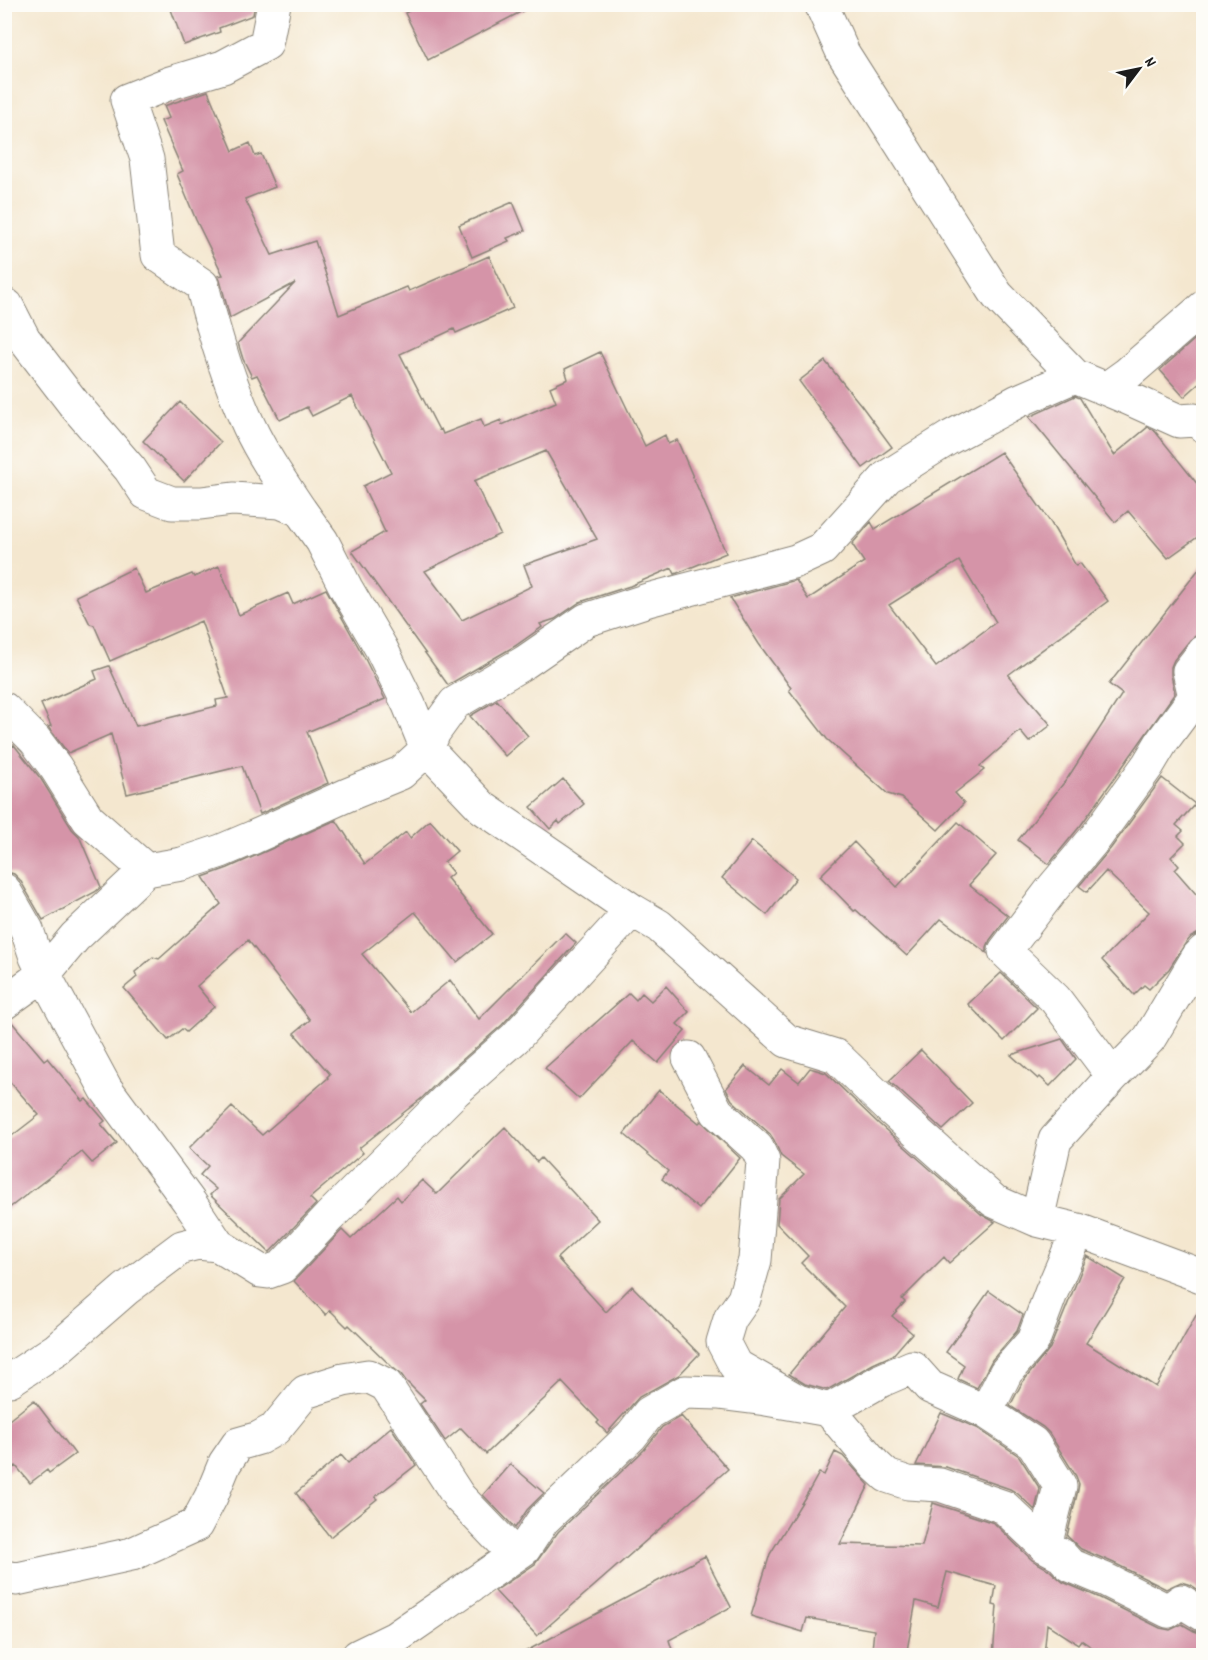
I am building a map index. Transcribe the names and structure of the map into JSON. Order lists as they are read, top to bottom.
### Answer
{
  "north": "top right"
}
